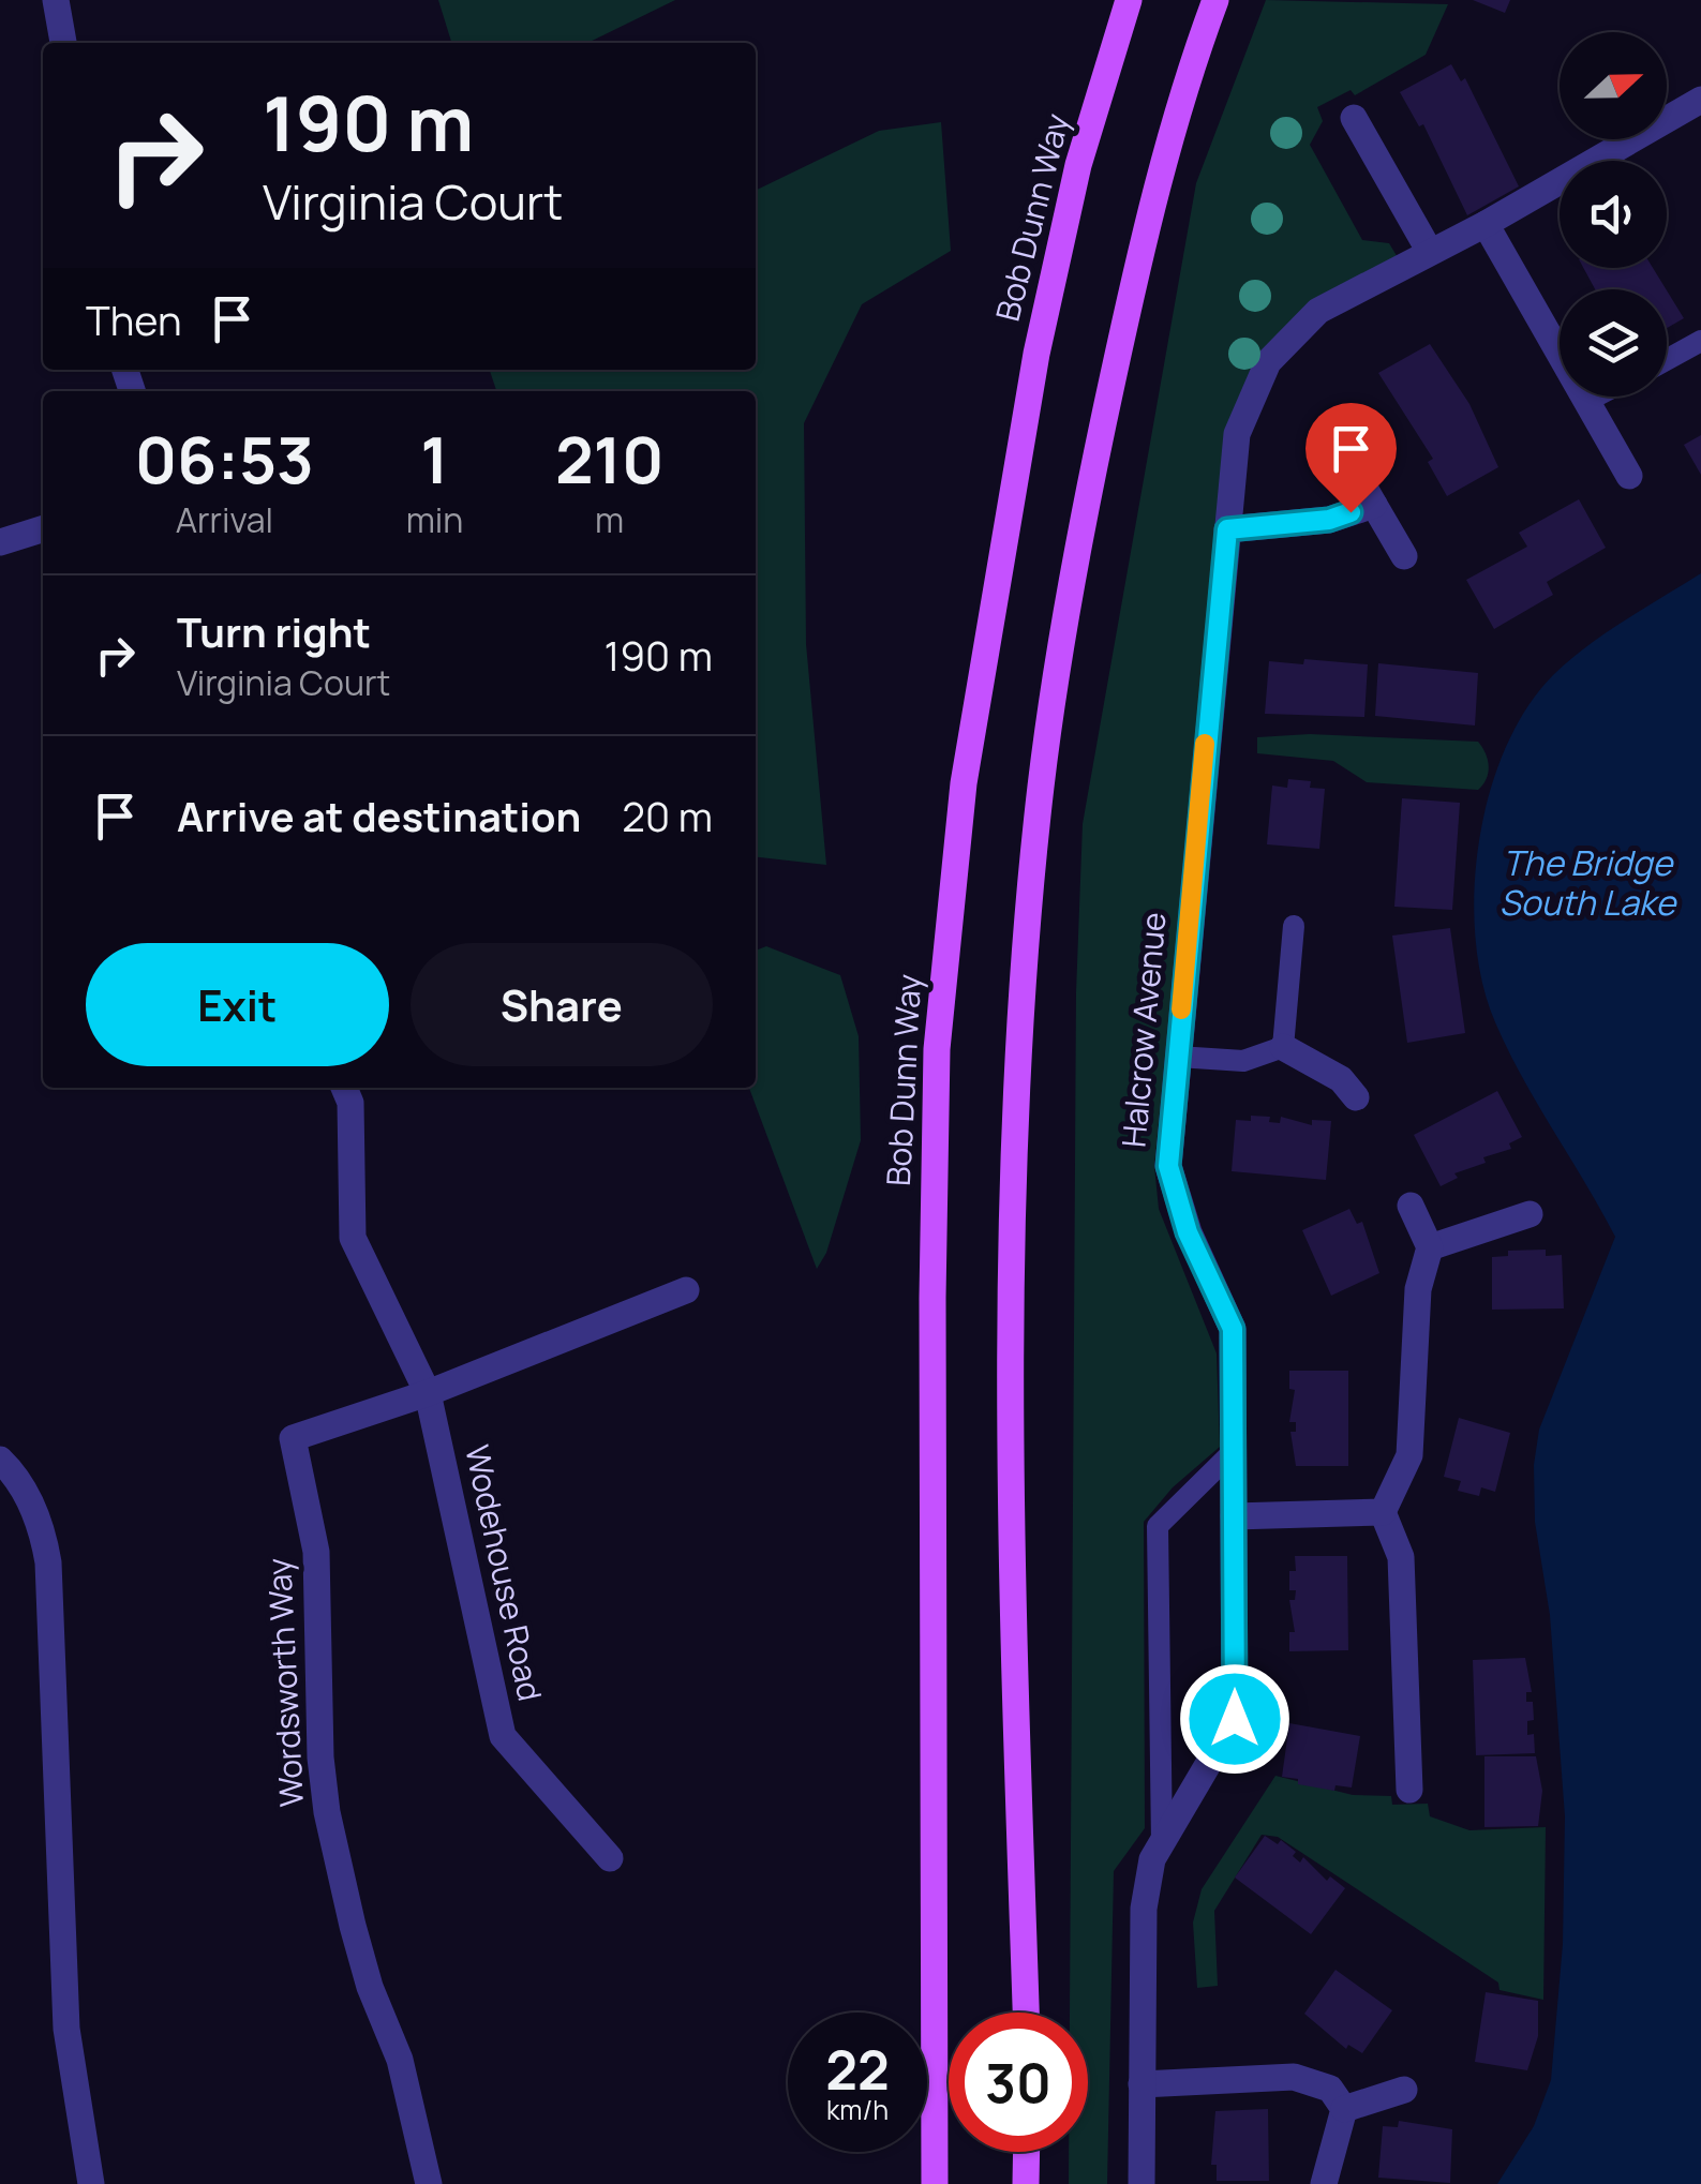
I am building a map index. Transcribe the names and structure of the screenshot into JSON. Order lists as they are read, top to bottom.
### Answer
{
  "streets": {
    "main road": ["Bob Dunn Way"],
    "street": ["Halcrow Avenue", "Wodehouse Road", "Wordsworth Way"]
  },
  "crossings": [
    ["Wodehouse Road", "Wordsworth Way"]
  ],
  "water": ["The Bridge South Lake"],
  "north": "right",
  "page": {
    "turn": ["190 m", "Virginia Court"],
    "then": "Then",
    "eta": [
      "06:53",
      "Arrival",
      "1",
      "min",
      "210",
      "m"
    ],
    "list": [
      {
        "name": "Turn right",
        "note": "Virginia Court",
        "value": "190 m"
      },
      {
        "name": "Arrive at destination",
        "value": "20 m"
      }
    ],
    "buttons": ["Exit", "Share"],
    "speed": "22 km/h",
    "limit": "30"
  }
}
